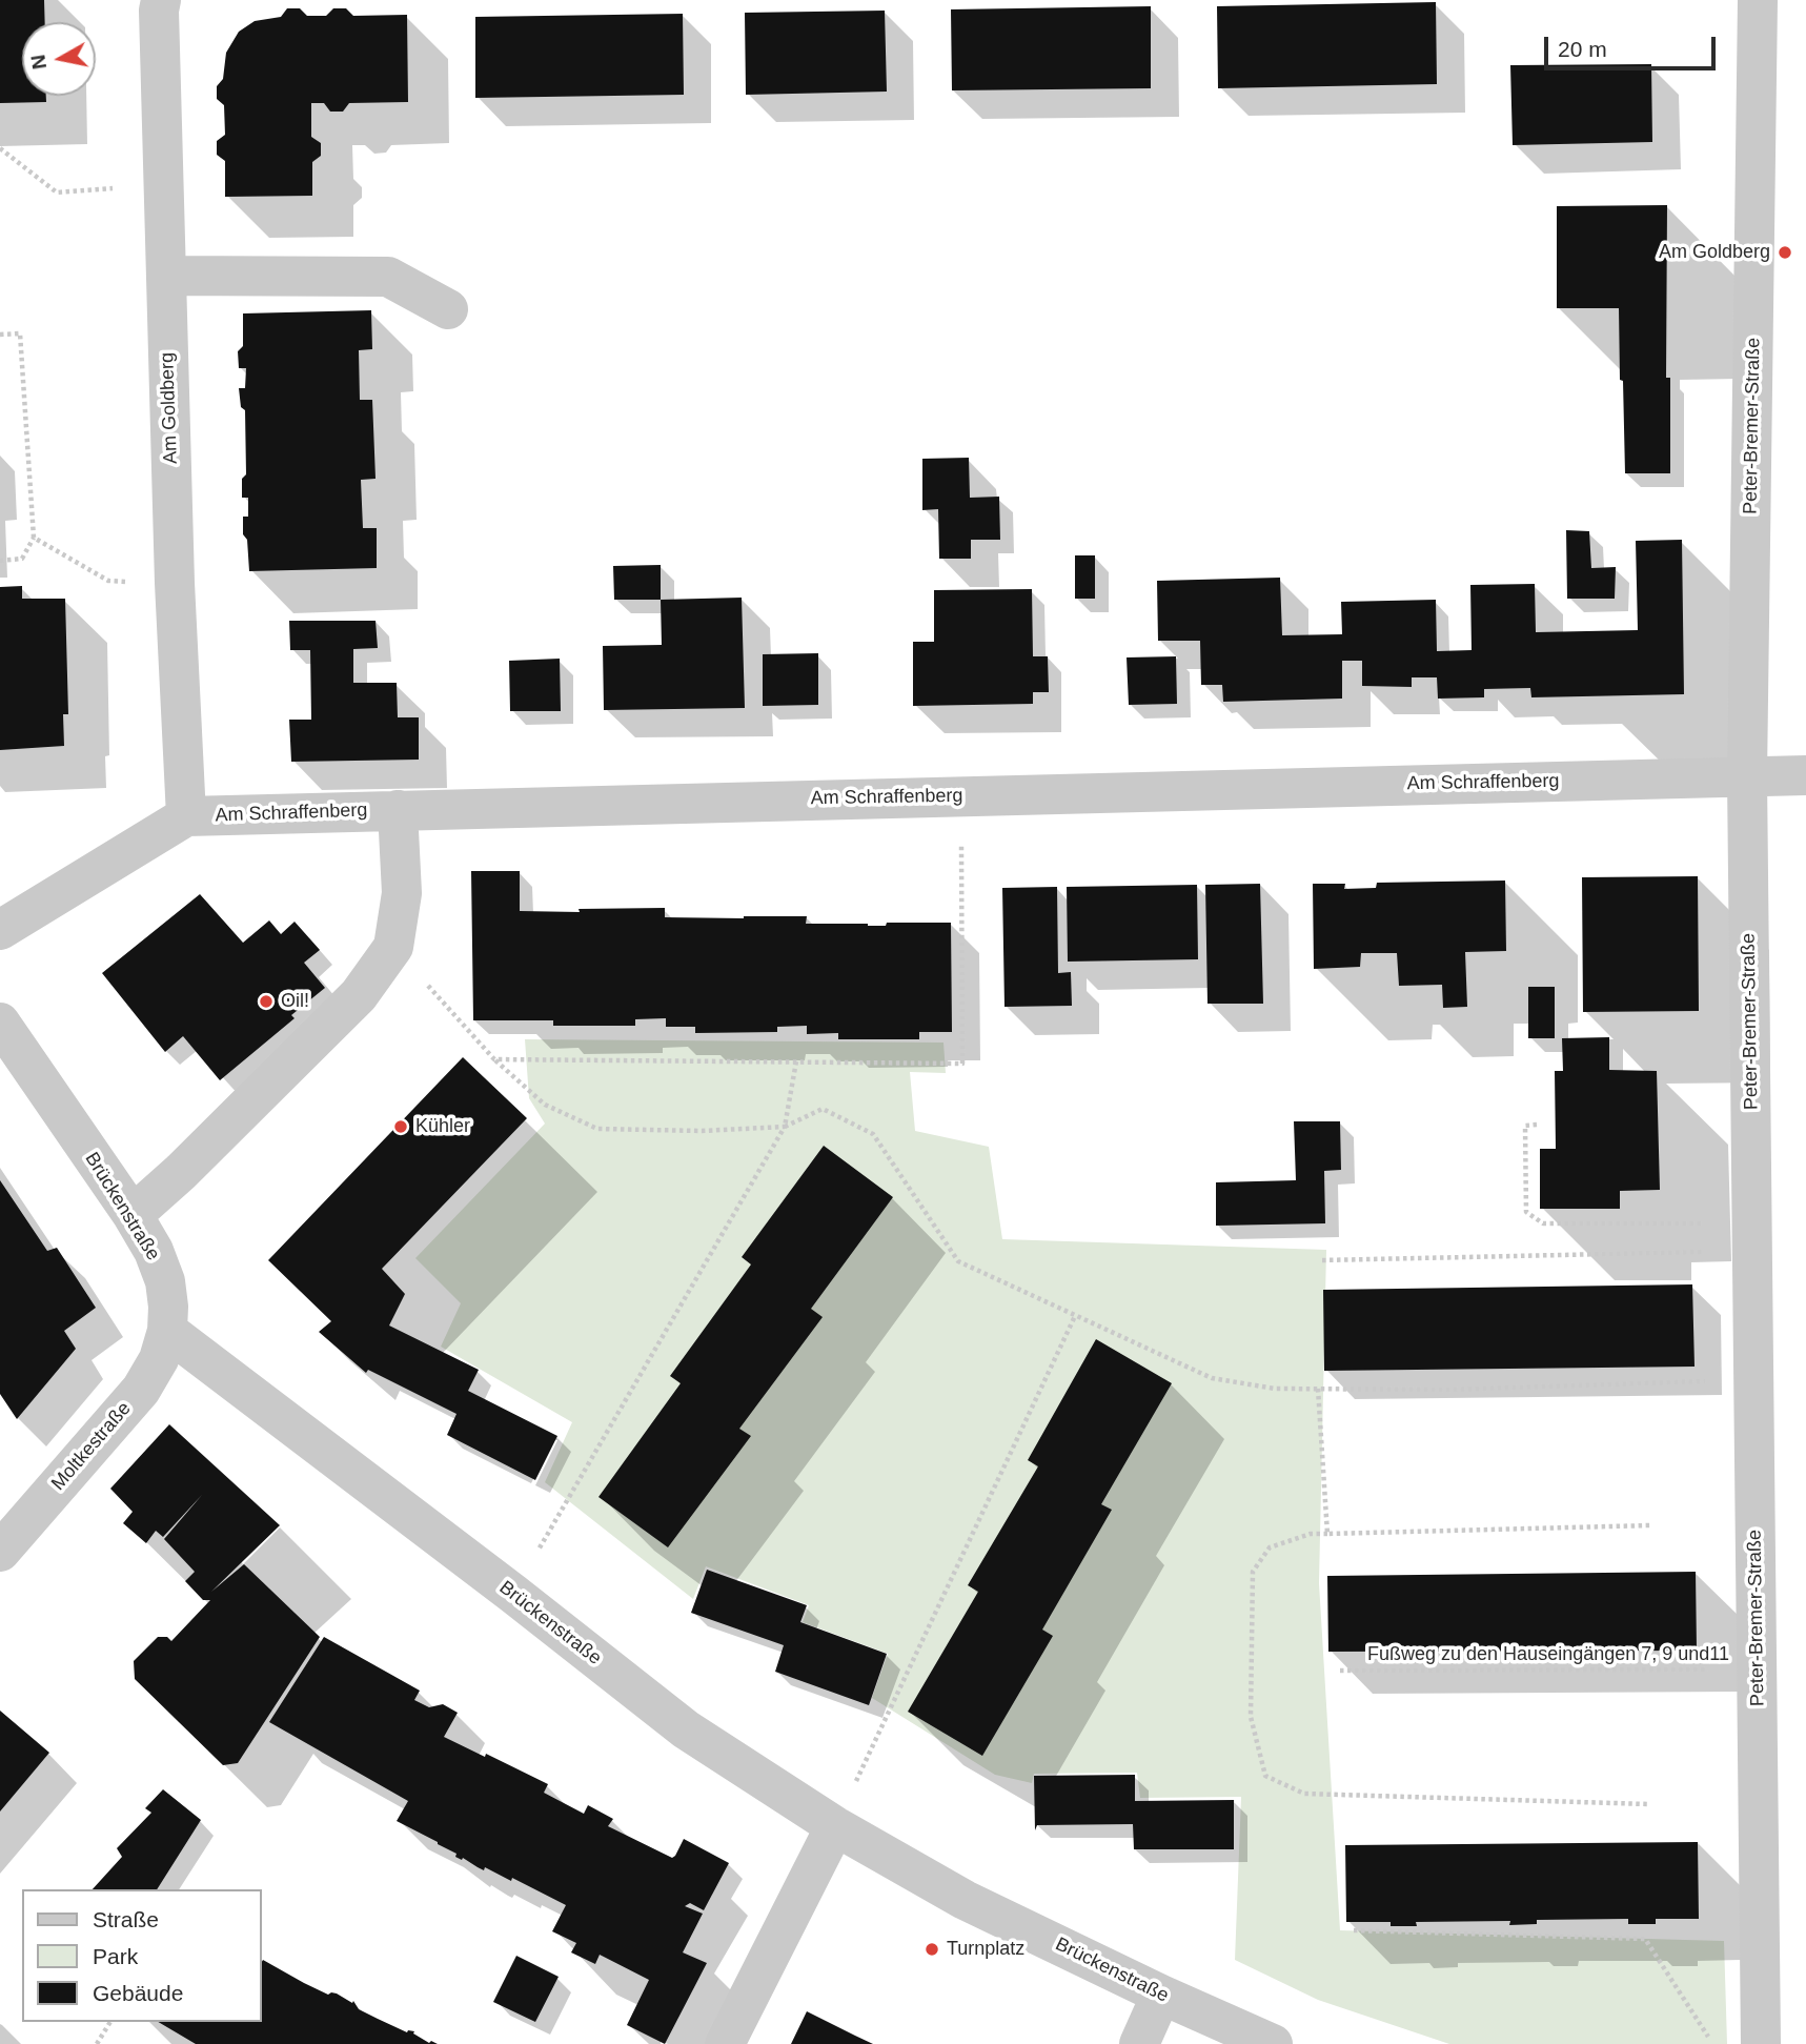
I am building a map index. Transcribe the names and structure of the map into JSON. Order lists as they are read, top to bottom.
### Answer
{
  "streets": {
    "street": [
      "Am Goldberg",
      "Peter-Bremer-Straße",
      "Am Schraffenberg",
      "Brückenstraße",
      "Moltkestraße"
    ],
    "path": ["Fußweg zu den Hauseingängen 7, 9 und11"]
  },
  "crossings": [
    ["Am Goldberg", "Am Schraffenberg"],
    ["Peter-Bremer-Straße", "Am Schraffenberg"],
    ["Peter-Bremer-Straße", "Fußweg zu den Hauseingängen 7, 9 und11"],
    ["Brückenstraße", "Moltkestraße"]
  ],
  "places": [
    "Am Goldberg",
    "Oil!",
    "Kühler",
    "Turnplatz"
  ],
  "legend": ["Straße", "Park", "Gebäude"],
  "scale_bar": "20 m",
  "north": "left"
}
